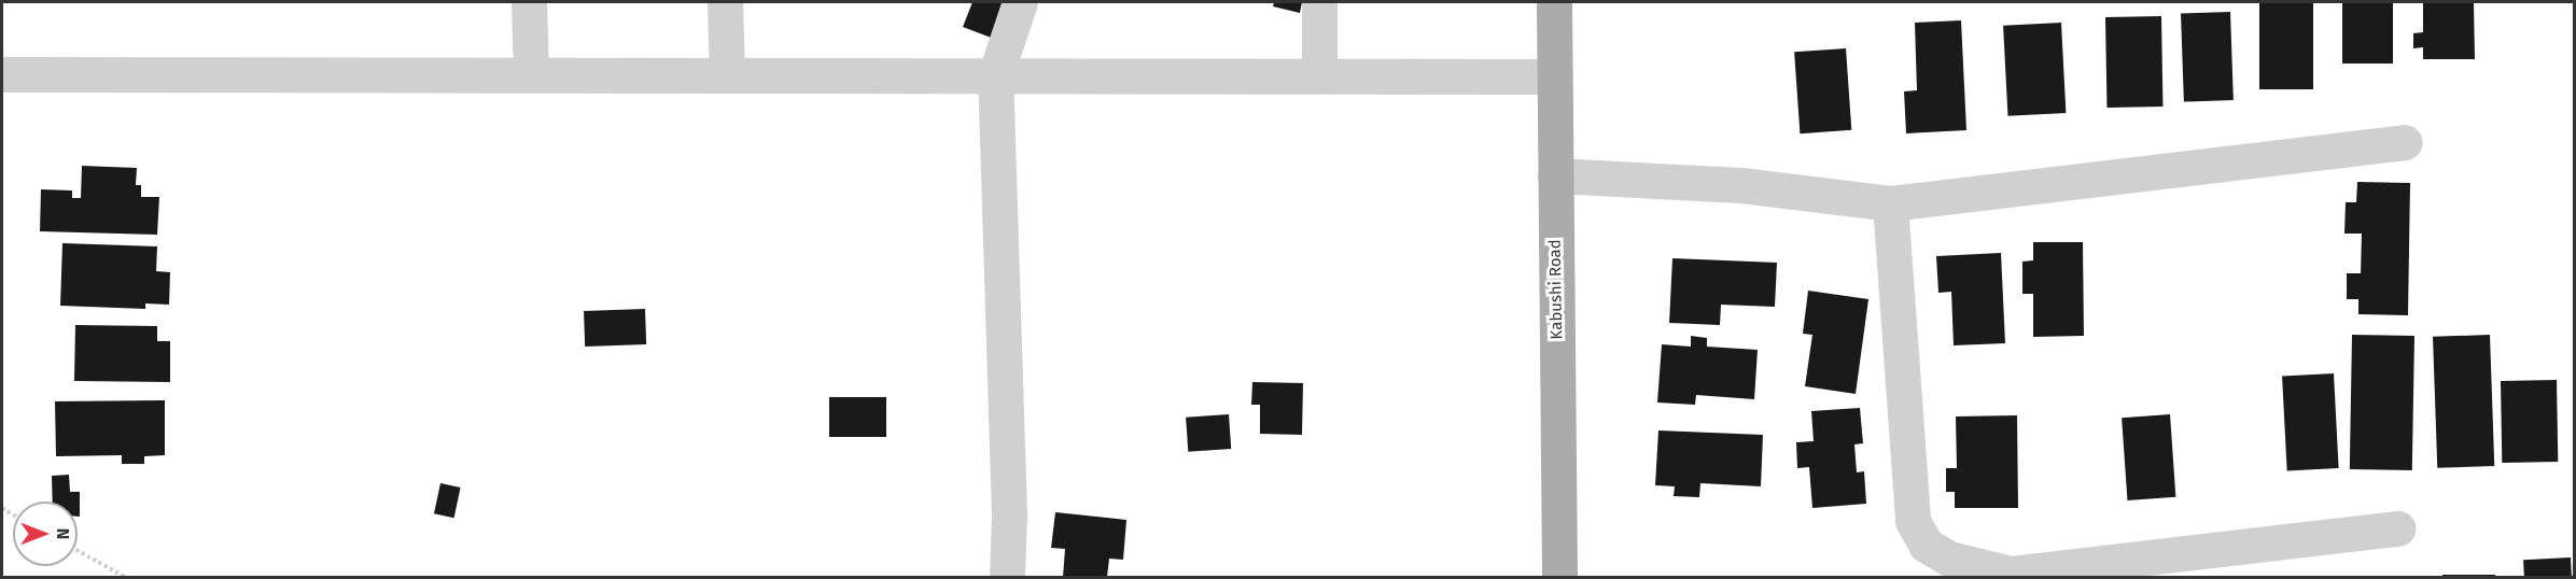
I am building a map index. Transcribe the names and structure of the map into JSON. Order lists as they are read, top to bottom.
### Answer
{
  "streets": {
    "main road": ["Kabushi Road"]
  },
  "north": "right"
}
